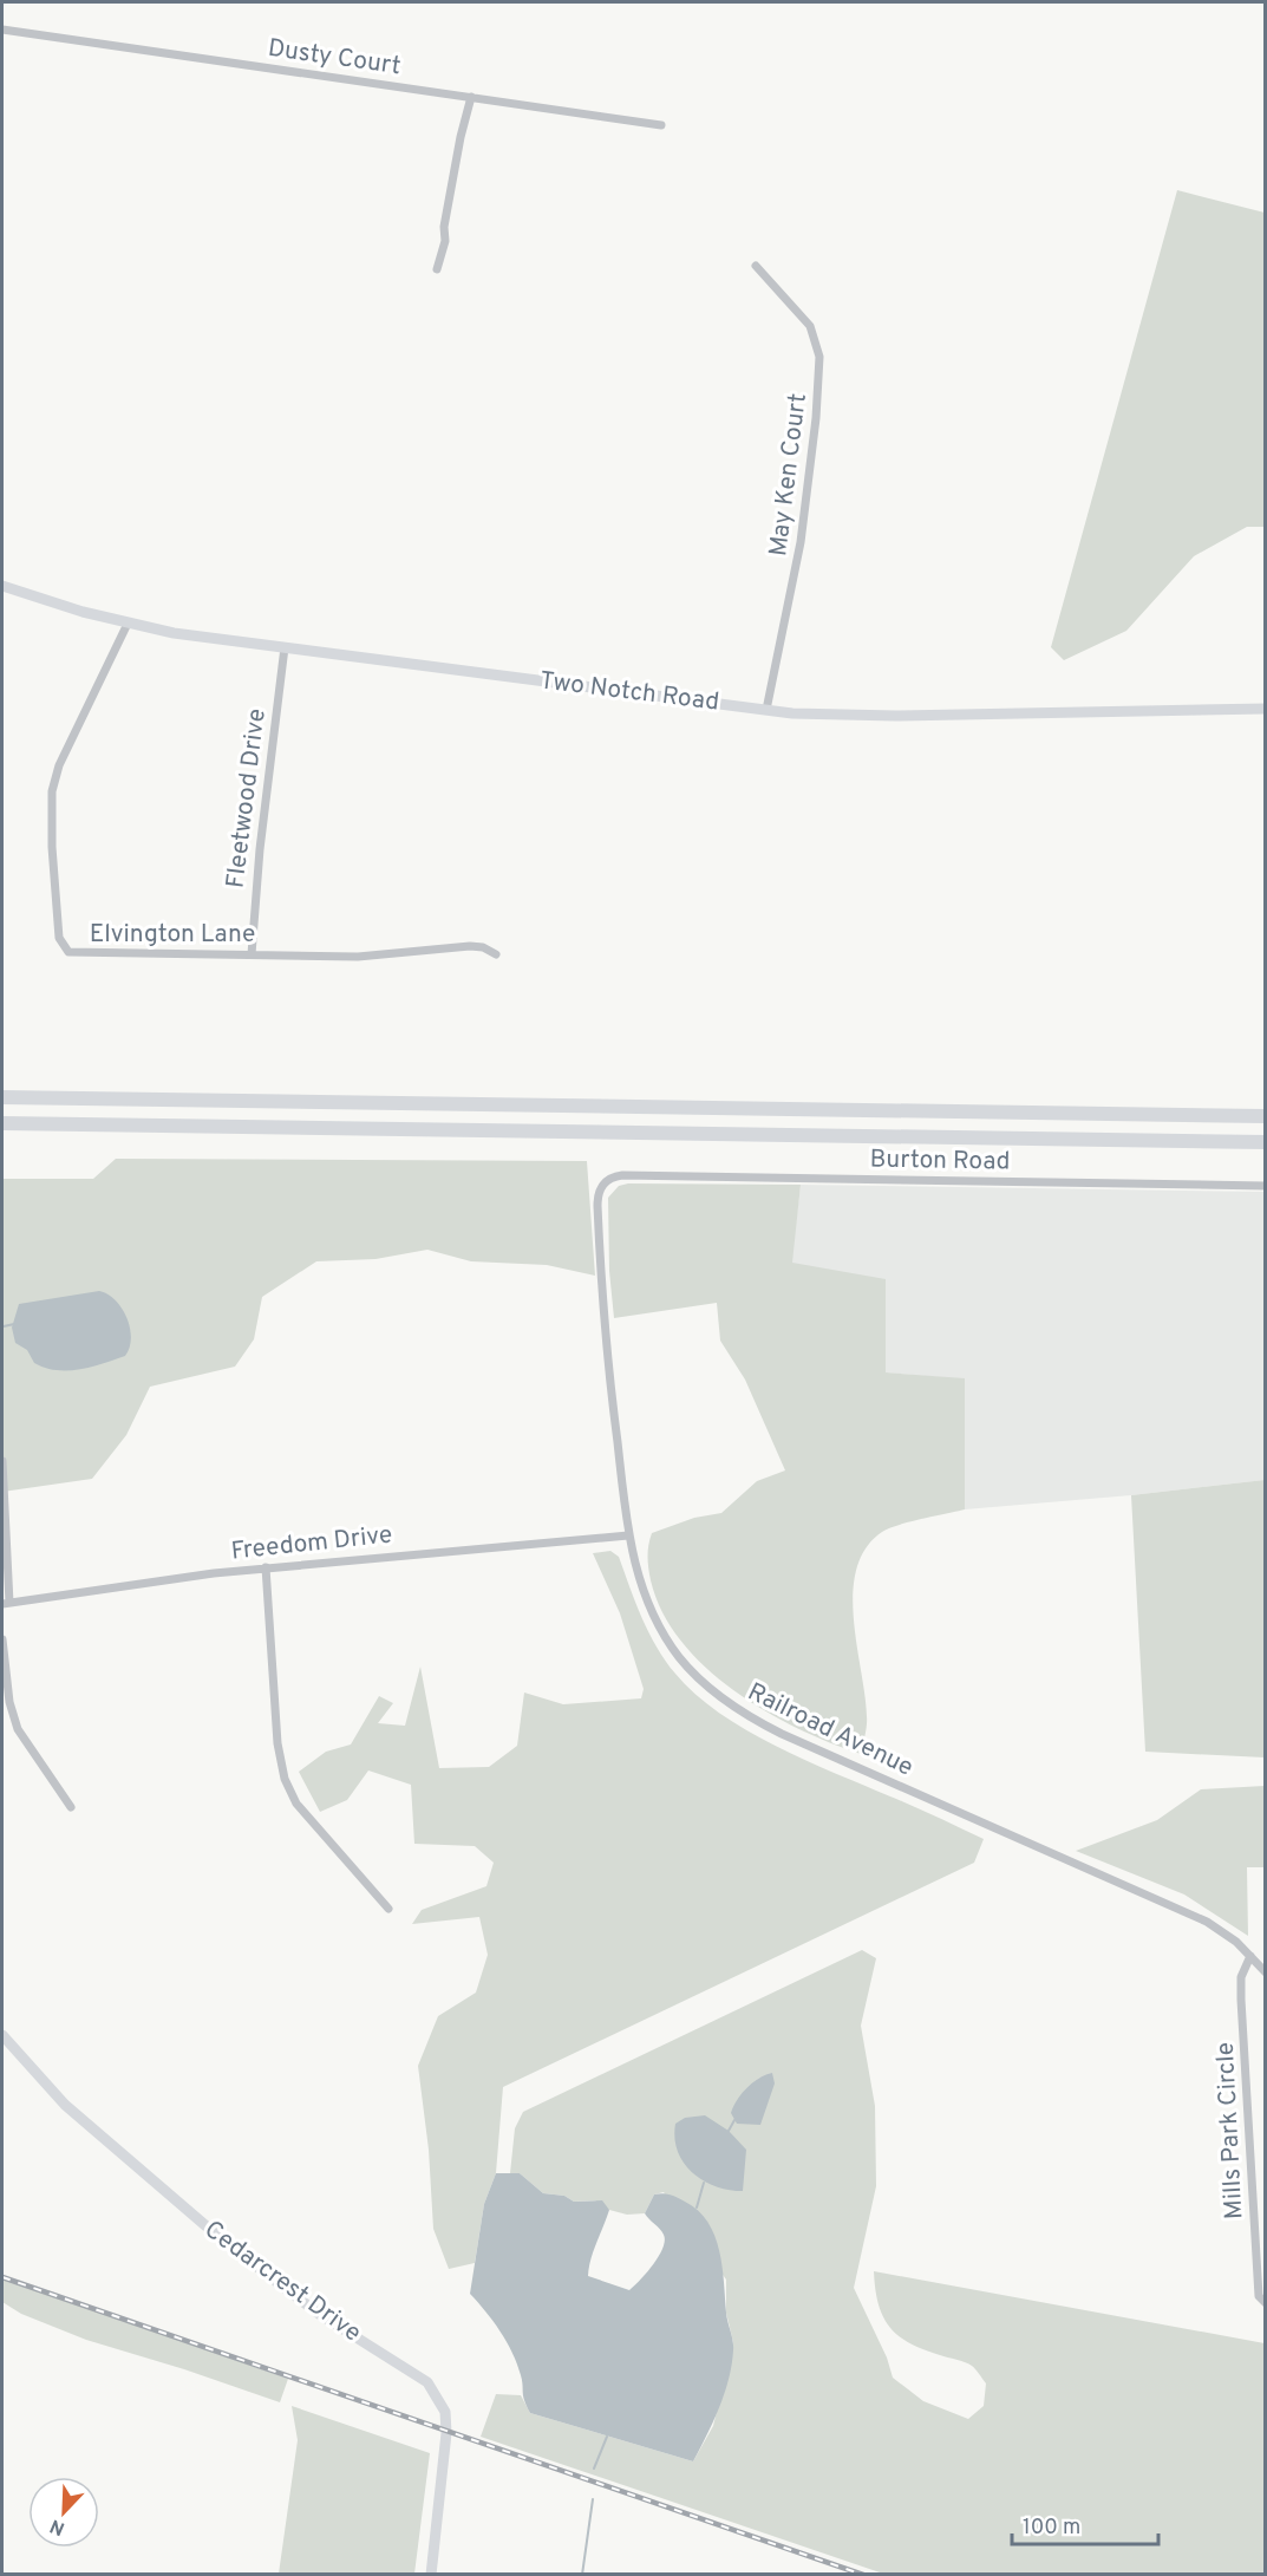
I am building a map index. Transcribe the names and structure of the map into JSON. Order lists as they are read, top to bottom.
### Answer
{
  "streets": {
    "street": [
      "Dusty Court",
      "May Ken Court",
      "Two Notch Road",
      "Fleetwood Drive",
      "Elvington Lane",
      "Burton Road",
      "Freedom Drive",
      "Railroad Avenue",
      "Mills Park Circle",
      "Cedarcrest Drive"
    ]
  },
  "crossings": [
    ["May Ken Court", "Two Notch Road"],
    ["Two Notch Road", "Fleetwood Drive"],
    ["Two Notch Road", "Elvington Lane"],
    ["Fleetwood Drive", "Elvington Lane"],
    ["Burton Road", "Railroad Avenue"],
    ["Freedom Drive", "Railroad Avenue"],
    ["Railroad Avenue", "Mills Park Circle"]
  ],
  "scale_bar": "100 m",
  "north": "bottom left"
}
